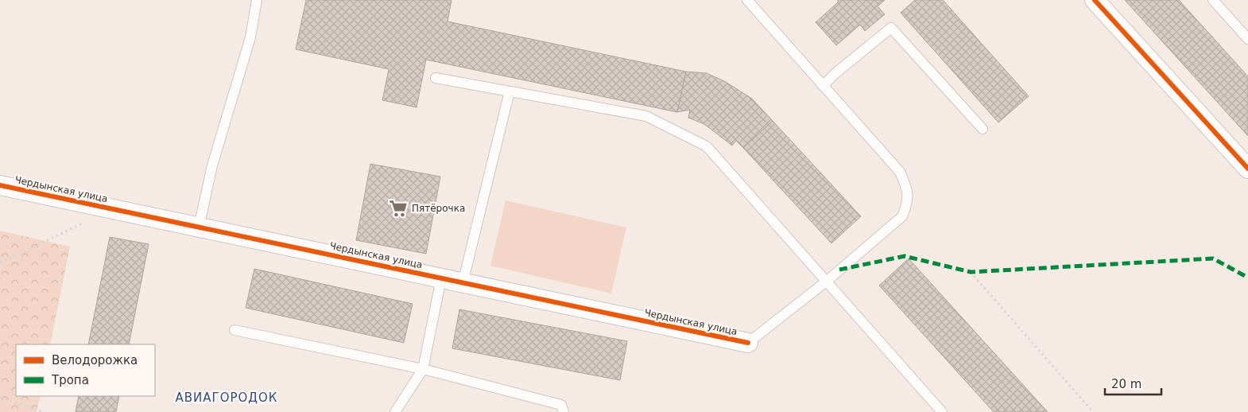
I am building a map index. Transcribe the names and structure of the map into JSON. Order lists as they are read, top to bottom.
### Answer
{
  "streets": {
    "street": ["Чердынская улица"]
  },
  "districts": ["АВИАГОРОДОК"],
  "places": {
    "supermarket": ["Пятёрочка"]
  },
  "legend": ["Велодорожка", "Тропа"],
  "scale_bar": "20 m"
}
